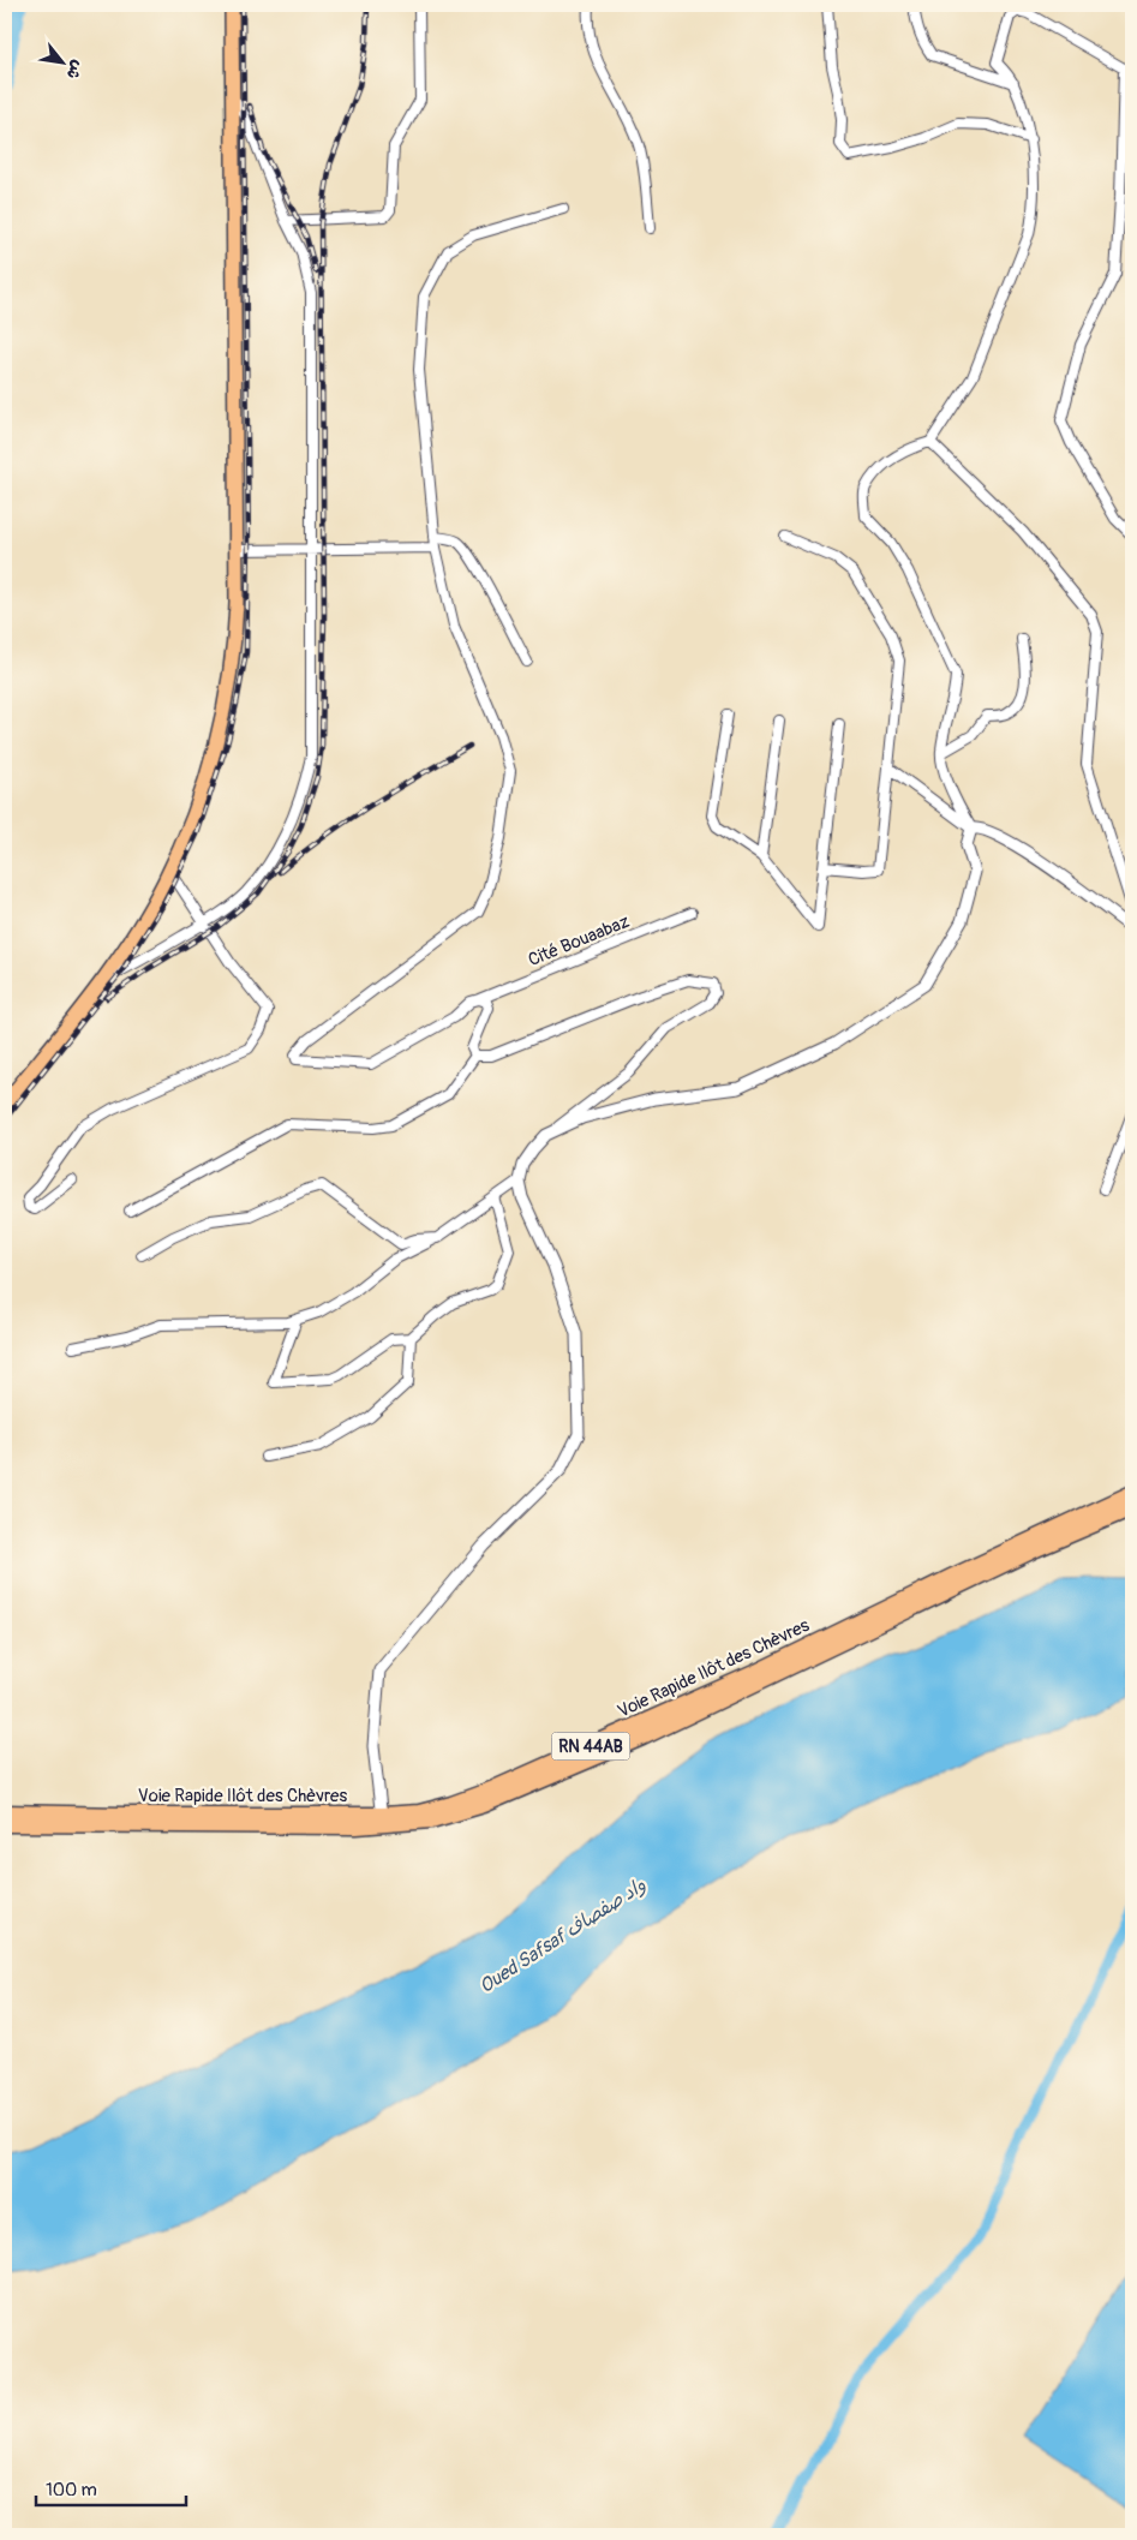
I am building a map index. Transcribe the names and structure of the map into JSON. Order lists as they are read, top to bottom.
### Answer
{
  "streets": {
    "highway": ["Voie Rapide Ilôt des Chèvres", "RN 44AB"],
    "street": ["Cité Bouaabaz"]
  },
  "water": ["Oued Safsaf واد صفصاف"],
  "scale_bar": "100 m",
  "north": "bottom right"
}
